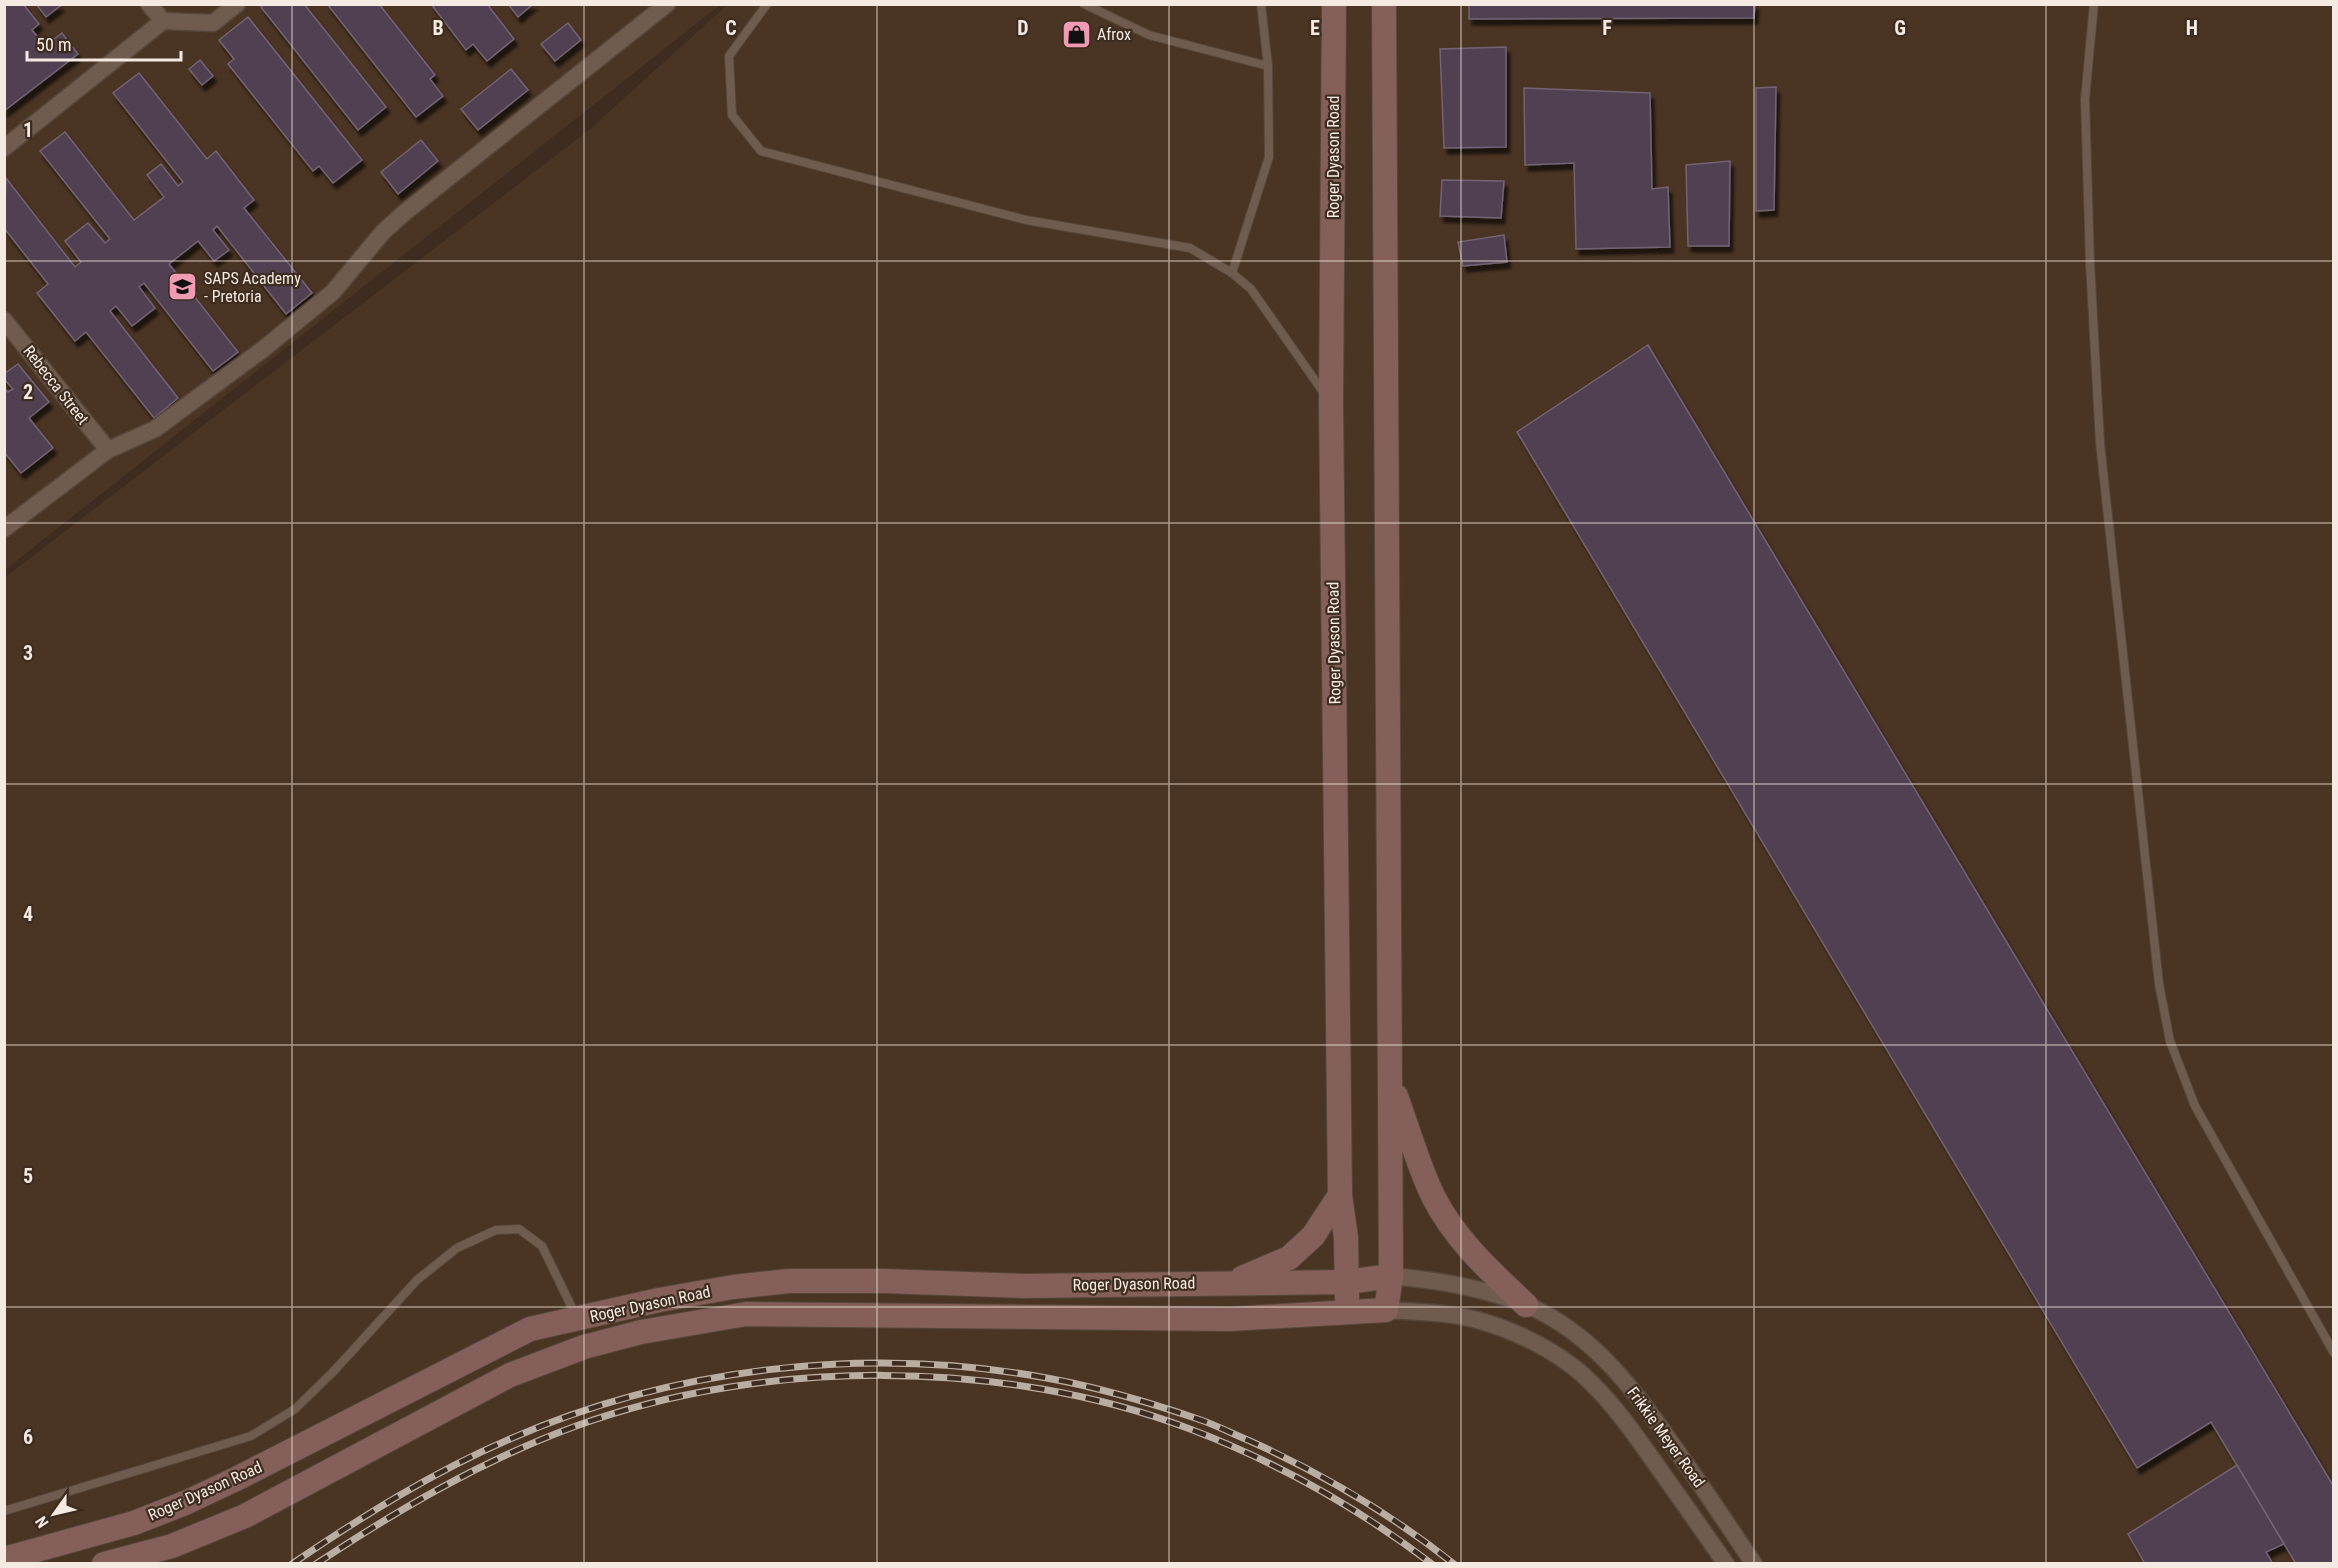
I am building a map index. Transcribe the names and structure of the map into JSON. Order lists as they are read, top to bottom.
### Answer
{
  "streets": {
    "main road": ["Roger Dyason Road"],
    "street": ["Rebecca Street", "Frikkie Meyer Road"]
  },
  "crossings": [
    ["Roger Dyason Road", "Frikkie Meyer Road"]
  ],
  "places": {
    "shop": ["Afrox"],
    "school or university": ["SAPS Academy - Pretoria"]
  },
  "scale_bar": "50 m",
  "north": "bottom left",
  "grid": {
    "columns": [
      "B",
      "C",
      "D",
      "E",
      "F",
      "G",
      "H"
    ],
    "rows": [
      "1",
      "2",
      "3",
      "4",
      "5",
      "6"
    ]
  }
}
